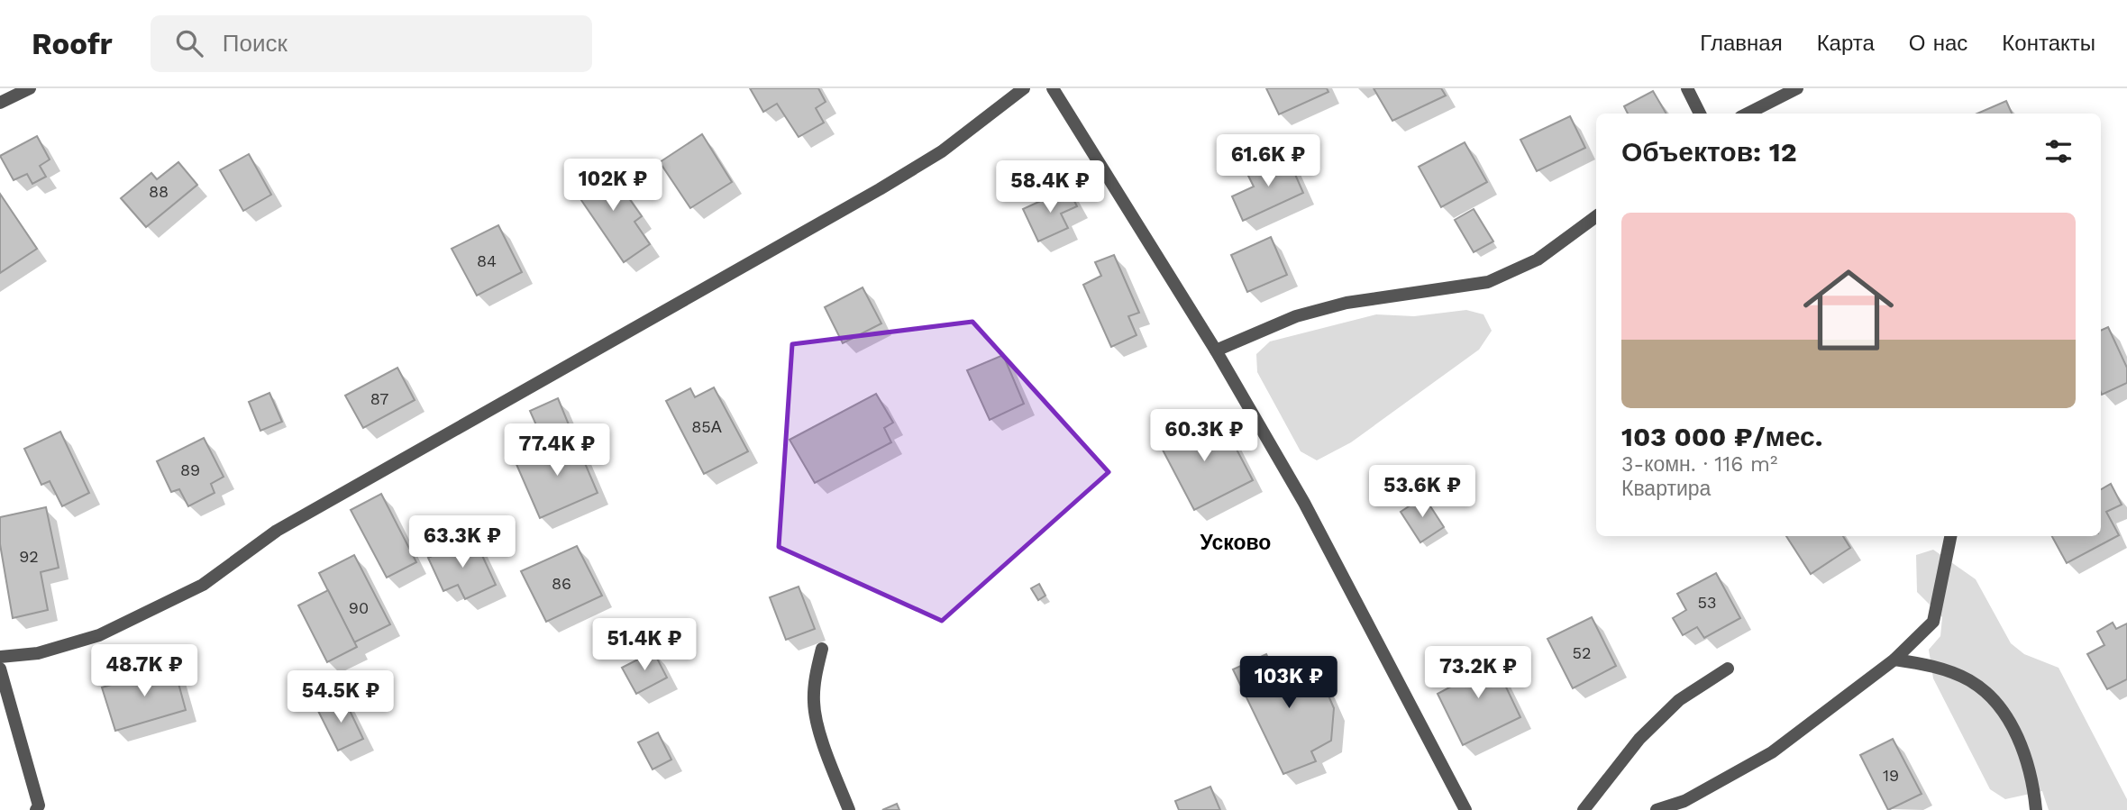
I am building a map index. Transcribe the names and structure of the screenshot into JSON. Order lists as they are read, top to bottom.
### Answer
{
  "districts": ["Усково"],
  "house_numbers": [
    "88",
    "84",
    "87",
    "85А",
    "89",
    "92",
    "86",
    "53",
    "90",
    "52",
    "19"
  ],
  "page": {
    "header": "Roofr",
    "search": "Поиск",
    "nav": [
      "Главная",
      "Карта",
      "О нас",
      "Контакты"
    ],
    "heading": "Объектов: 12",
    "price": [
      "61.6K ₽",
      "102K ₽",
      "58.4K ₽",
      "60.3K ₽",
      "77.4K ₽",
      "53.6K ₽",
      "63.3K ₽",
      "51.4K ₽",
      "48.7K ₽",
      "73.2K ₽",
      "103K ₽",
      "54.5K ₽"
    ],
    "list": [
      {
        "name": "103 000 ₽/мес.",
        "note": "3-комн. · 116 m² · Квартира"
      }
    ]
  }
}
